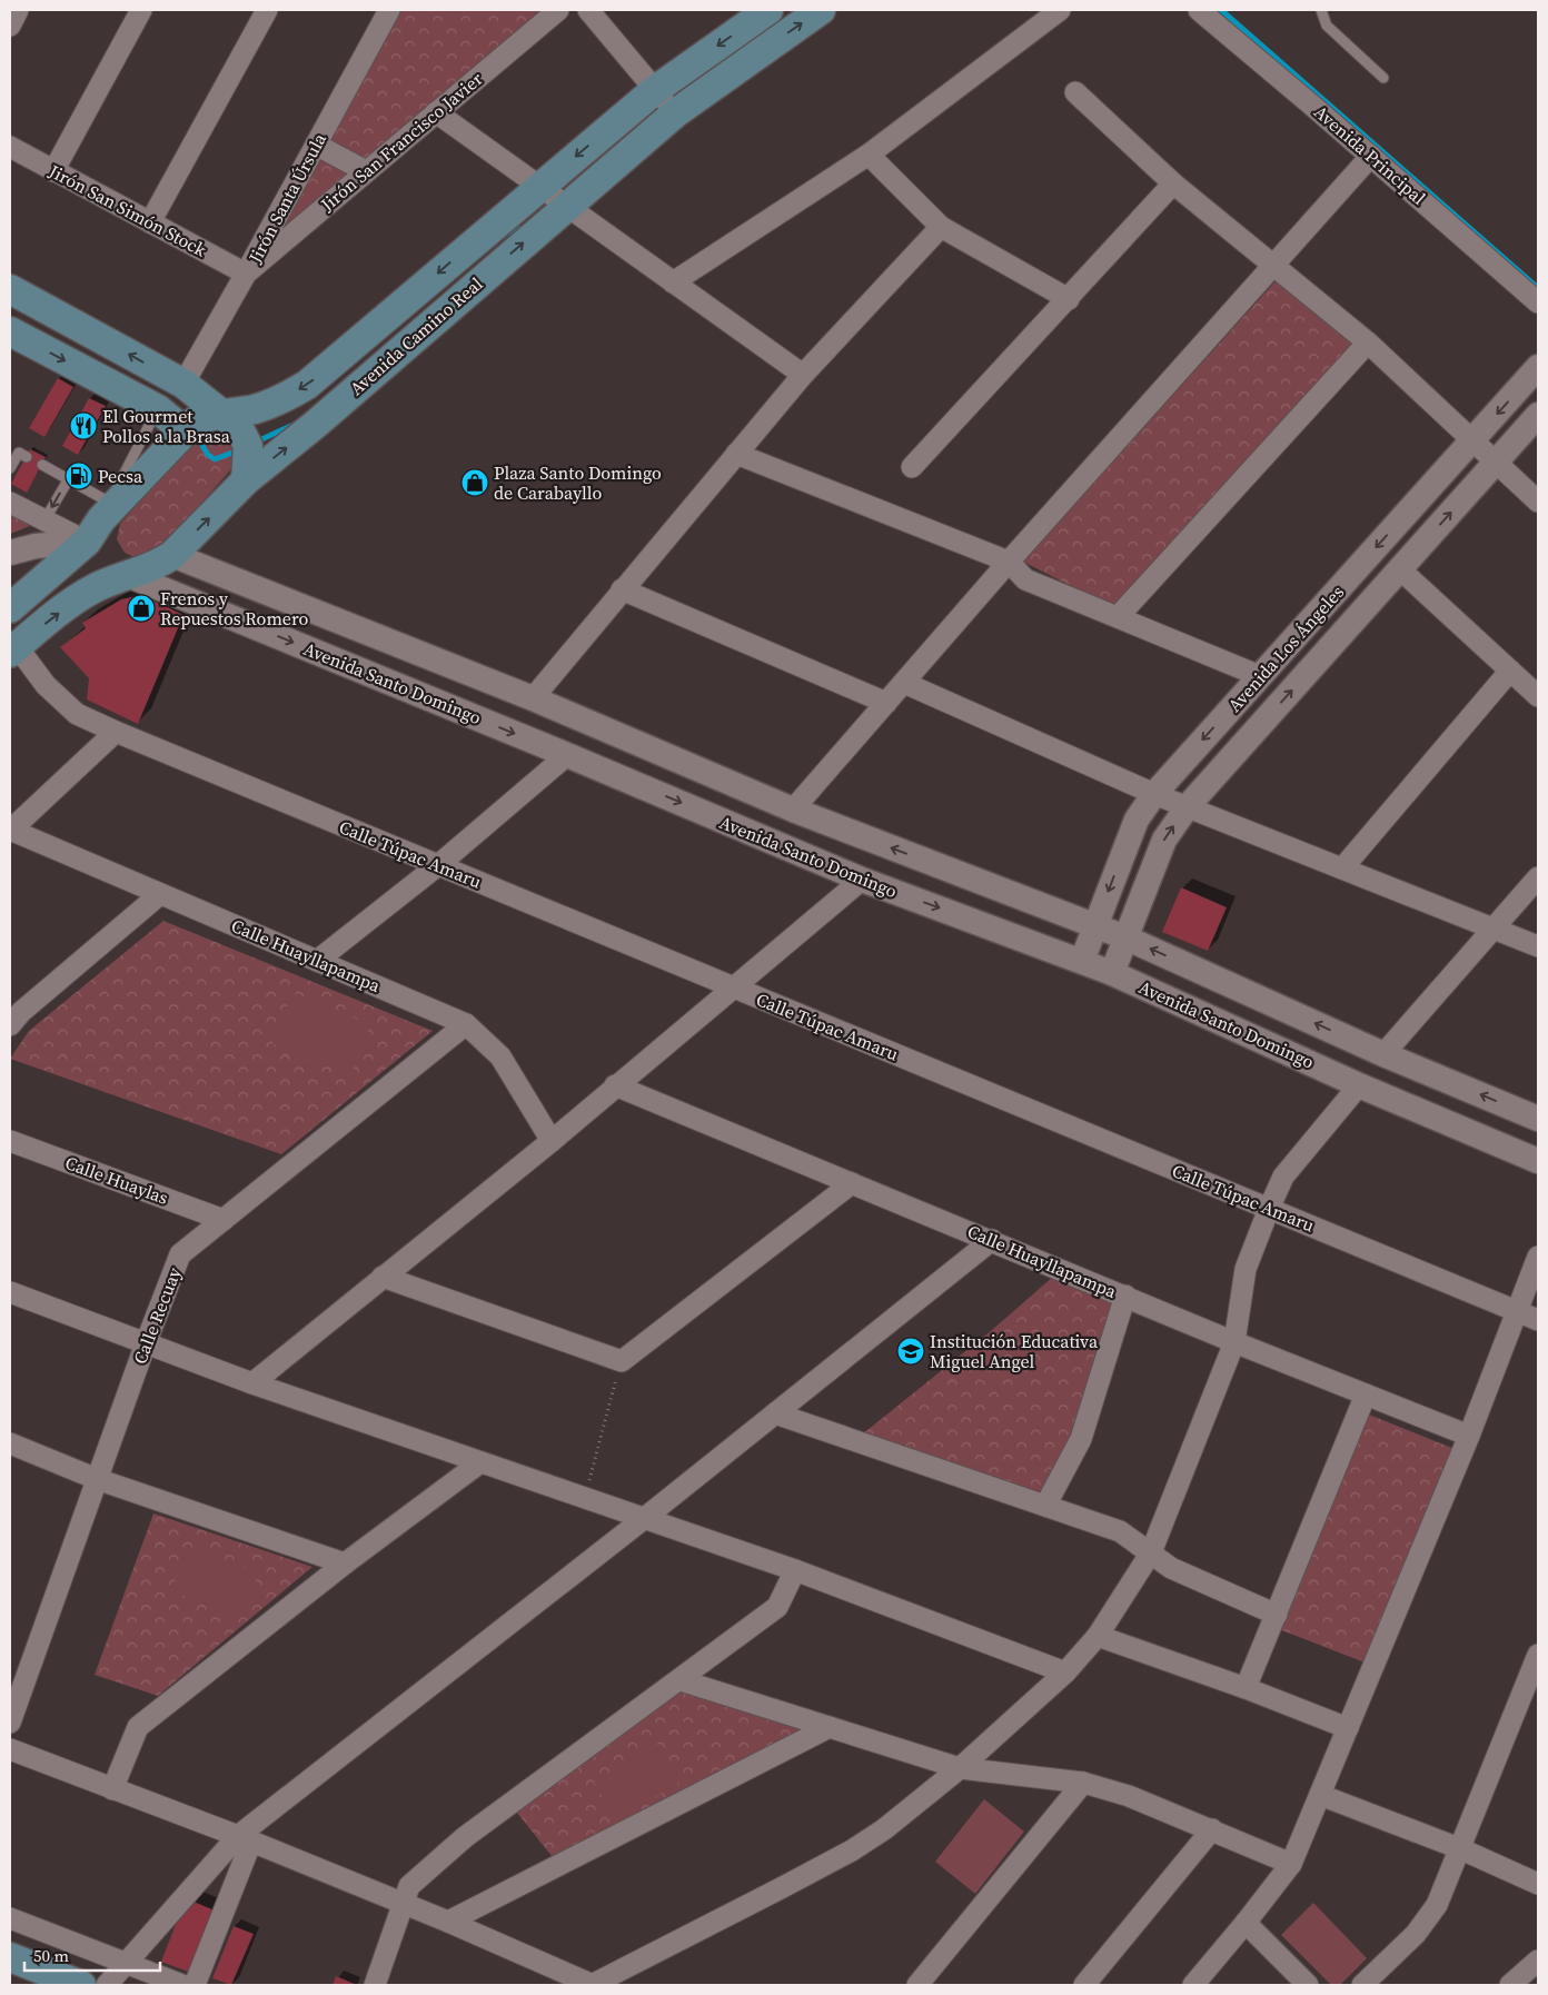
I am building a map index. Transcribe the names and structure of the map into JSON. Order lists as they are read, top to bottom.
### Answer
{
  "streets": {
    "main road": ["Avenida Camino Real", "Avenida Santo Domingo"],
    "street": [
      "Jirón San Francisco Javier",
      "Avenida Principal",
      "Jirón Santa Úrsula",
      "Jirón San Simón Stock",
      "Avenida Los Ángeles",
      "Calle Túpac Amaru",
      "Calle Huayllapampa",
      "Calle Huaylas",
      "Calle Recuay"
    ]
  },
  "crossings": [
    ["Jirón San Francisco Javier", "Jirón Santa Úrsula"],
    ["Jirón San Francisco Javier", "Jirón San Simón Stock"],
    ["Jirón Santa Úrsula", "Jirón San Simón Stock"],
    ["Avenida Camino Real", "Avenida Santo Domingo"],
    ["Avenida Camino Real", "Calle Túpac Amaru"],
    ["Avenida Los Ángeles", "Avenida Santo Domingo"],
    ["Calle Huayllapampa", "Calle Recuay"],
    ["Calle Huaylas", "Calle Recuay"]
  ],
  "places": {
    "restaurant": ["El Gourmet Pollos a la Brasa"],
    "fuel station": ["Pecsa"],
    "shop": ["Plaza Santo Domingo de Carabayllo", "Frenos y Repuestos Romero"],
    "school or university": ["Institución Educativa Miguel Angel"]
  },
  "scale_bar": "50 m"
}
